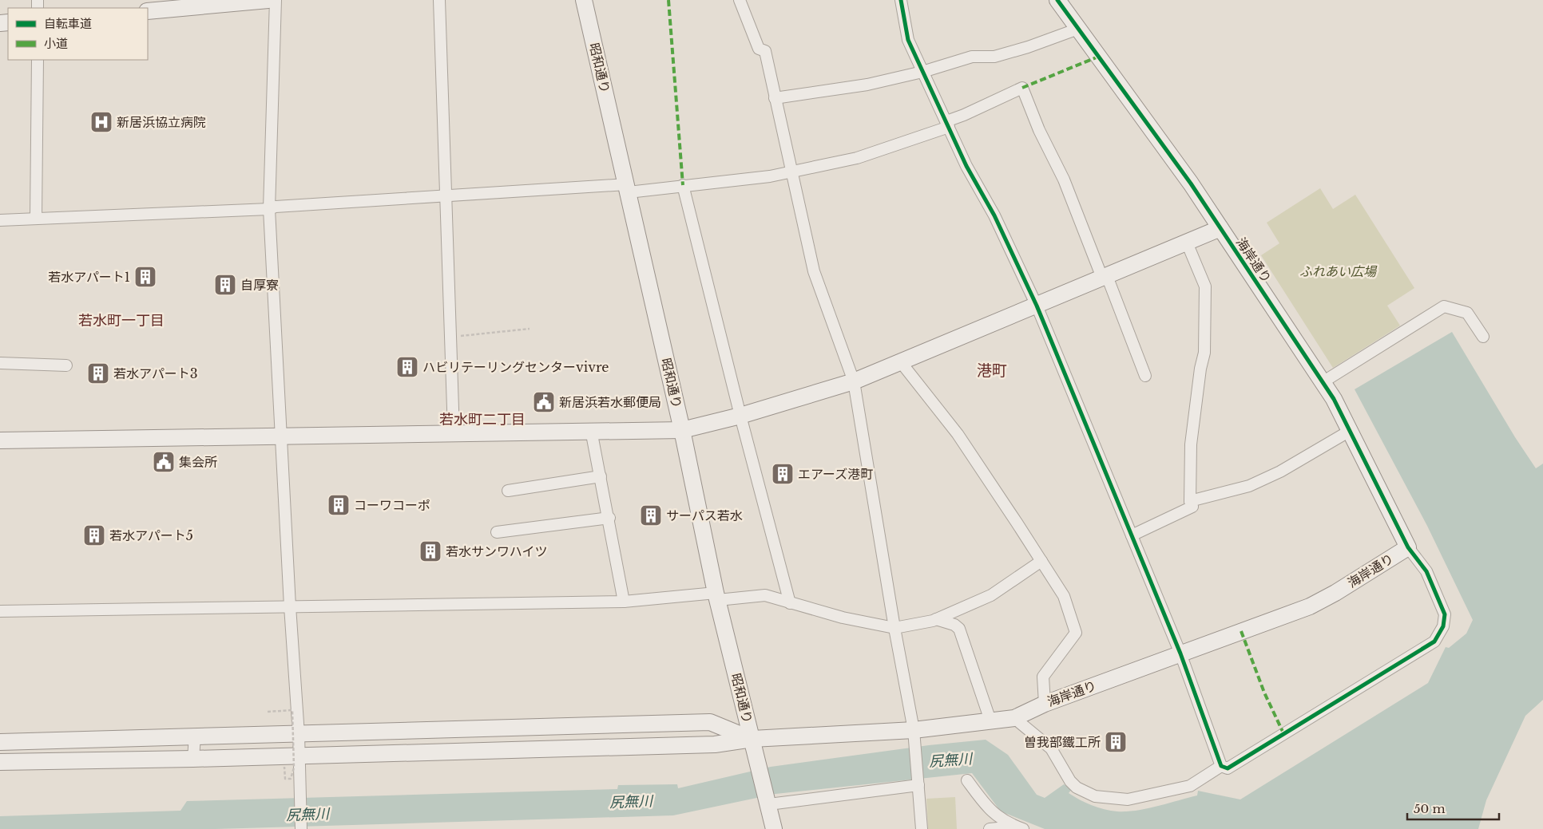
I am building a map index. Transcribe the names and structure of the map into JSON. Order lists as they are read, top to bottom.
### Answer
{
  "streets": {
    "street": ["昭和通り", "海岸通り"]
  },
  "crossings": [
    ["昭和通り", "海岸通り"]
  ],
  "districts": ["若水町一丁目", "港町", "若水町二丁目"],
  "water": ["尻無川"],
  "parks": ["ふれあい広場"],
  "places": {
    "hospital": ["新居浜協立病院"],
    "building": [
      "若水アパート1",
      "自厚寮",
      "ハビリテーリングセンターvivre",
      "若水アパート3",
      "エアーズ港町",
      "コーワコーポ",
      "サーパス若水",
      "若水アパート5",
      "若水サンワハイツ",
      "曽我部鐵工所"
    ],
    "public building": ["新居浜若水郵便局", "集会所"]
  },
  "legend": ["自転車道", "小道"],
  "scale_bar": "50 m"
}
